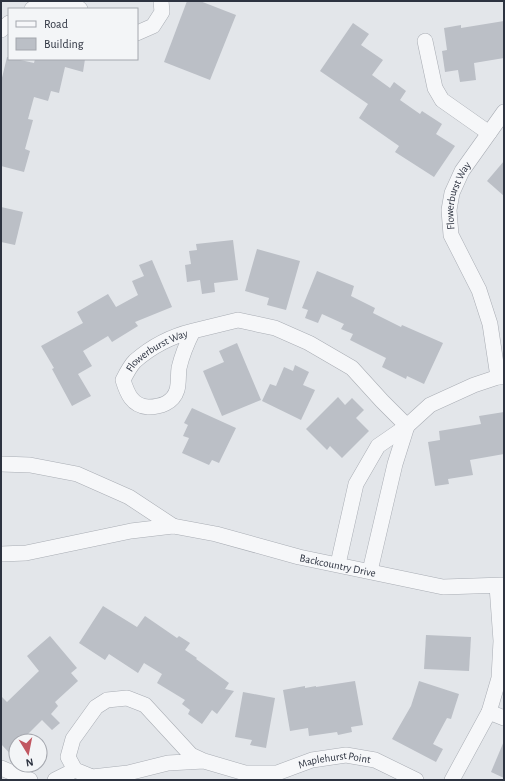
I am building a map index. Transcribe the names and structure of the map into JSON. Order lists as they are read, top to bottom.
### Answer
{
  "streets": {
    "street": ["Flowerburst Way", "Backcountry Drive", "Maplehurst Point"]
  },
  "crossings": [
    ["Flowerburst Way", "Backcountry Drive"]
  ],
  "legend": ["Road", "Building"],
  "north": "bottom"
}
